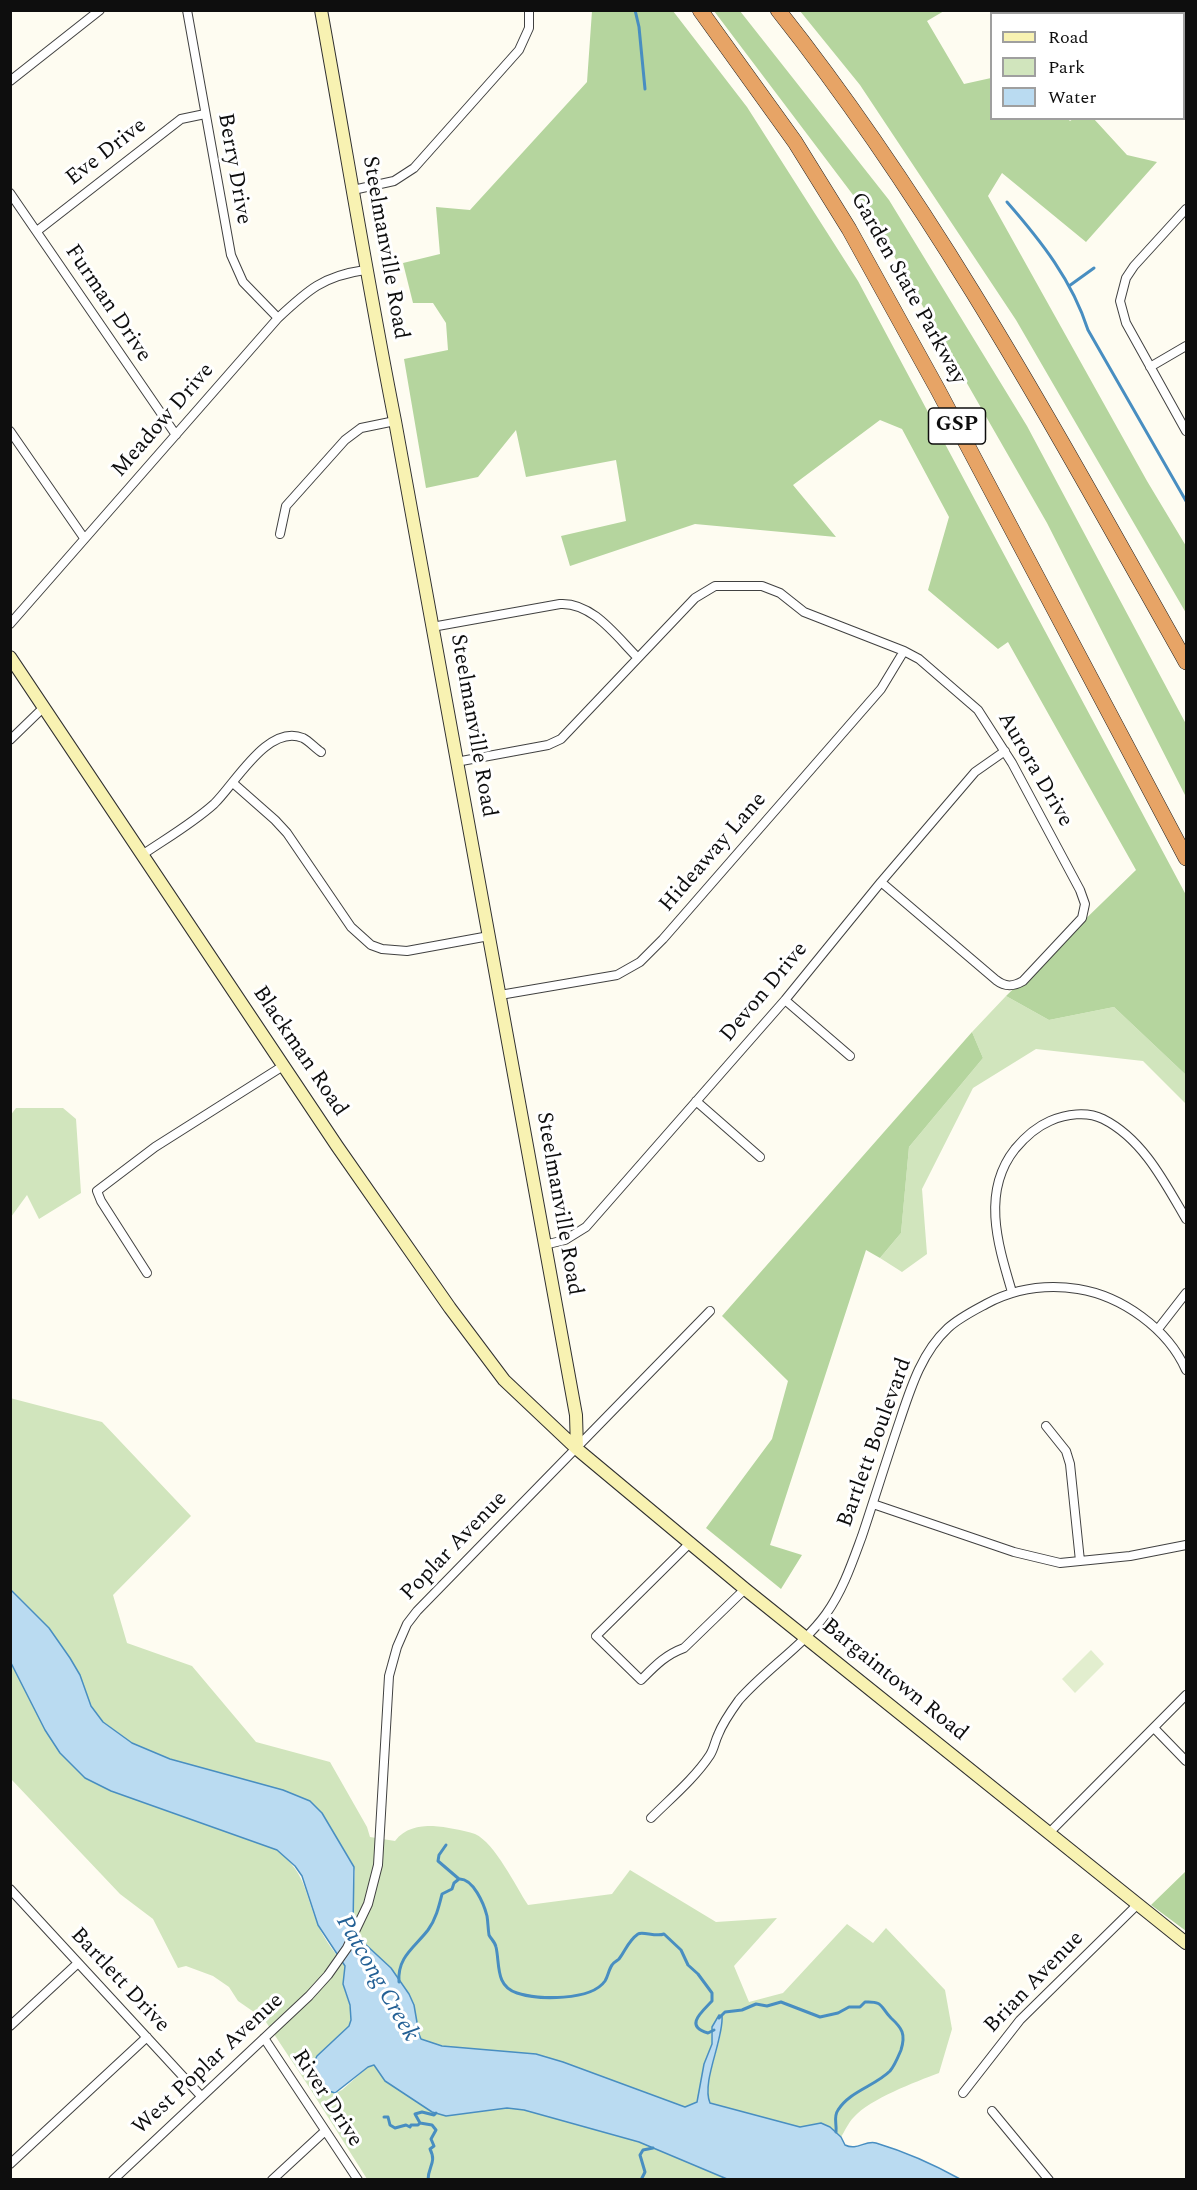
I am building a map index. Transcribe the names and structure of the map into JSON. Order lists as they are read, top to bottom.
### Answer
{
  "streets": {
    "highway": ["Garden State Parkway", "GSP"],
    "main road": ["Steelmanville Road", "Blackman Road", "Bargaintown Road"],
    "street": [
      "Eve Drive",
      "Berry Drive",
      "Furman Drive",
      "Meadow Drive",
      "Aurora Drive",
      "Hideaway Lane",
      "Devon Drive",
      "Bartlett Boulevard",
      "Poplar Avenue",
      "Bartlett Drive",
      "Brian Avenue",
      "West Poplar Avenue",
      "River Drive"
    ]
  },
  "crossings": [
    ["Eve Drive", "Berry Drive"],
    ["Eve Drive", "Furman Drive"],
    ["Berry Drive", "Meadow Drive"],
    ["Steelmanville Road", "Meadow Drive"],
    ["Steelmanville Road", "Aurora Drive"],
    ["Steelmanville Road", "Hideaway Lane"],
    ["Steelmanville Road", "Devon Drive"],
    ["Steelmanville Road", "Blackman Road"],
    ["Steelmanville Road", "Poplar Avenue"],
    ["Steelmanville Road", "Bargaintown Road"],
    ["Furman Drive", "Meadow Drive"],
    ["Aurora Drive", "Hideaway Lane"],
    ["Aurora Drive", "Devon Drive"],
    ["Blackman Road", "Poplar Avenue"],
    ["Blackman Road", "Bargaintown Road"],
    ["Bartlett Boulevard", "Bargaintown Road"],
    ["Poplar Avenue", "Bargaintown Road"],
    ["Poplar Avenue", "West Poplar Avenue"],
    ["Bargaintown Road", "Brian Avenue"],
    ["Bartlett Drive", "West Poplar Avenue"],
    ["West Poplar Avenue", "River Drive"]
  ],
  "water": ["Patcong Creek"],
  "legend": ["Road", "Park", "Water"]
}
